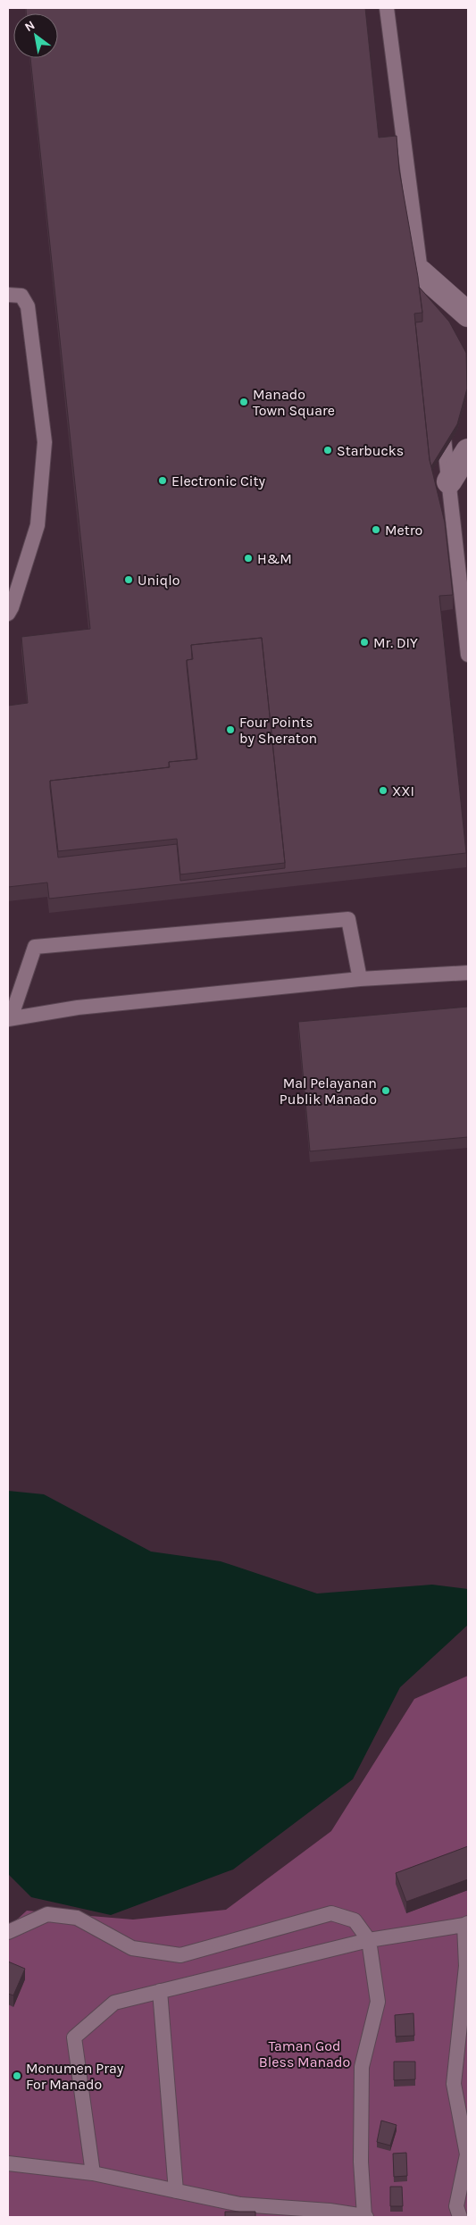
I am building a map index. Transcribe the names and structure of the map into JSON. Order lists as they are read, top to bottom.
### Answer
{
  "parks": ["Taman God Bless Manado"],
  "places": [
    "Manado Town Square",
    "Starbucks",
    "Electronic City",
    "Metro",
    "H&M",
    "Uniqlo",
    "Mr. DIY",
    "Four Points by Sheraton",
    "XXI",
    "Mal Pelayanan Publik Manado",
    "Monumen Pray For Manado"
  ],
  "north": "top left"
}
